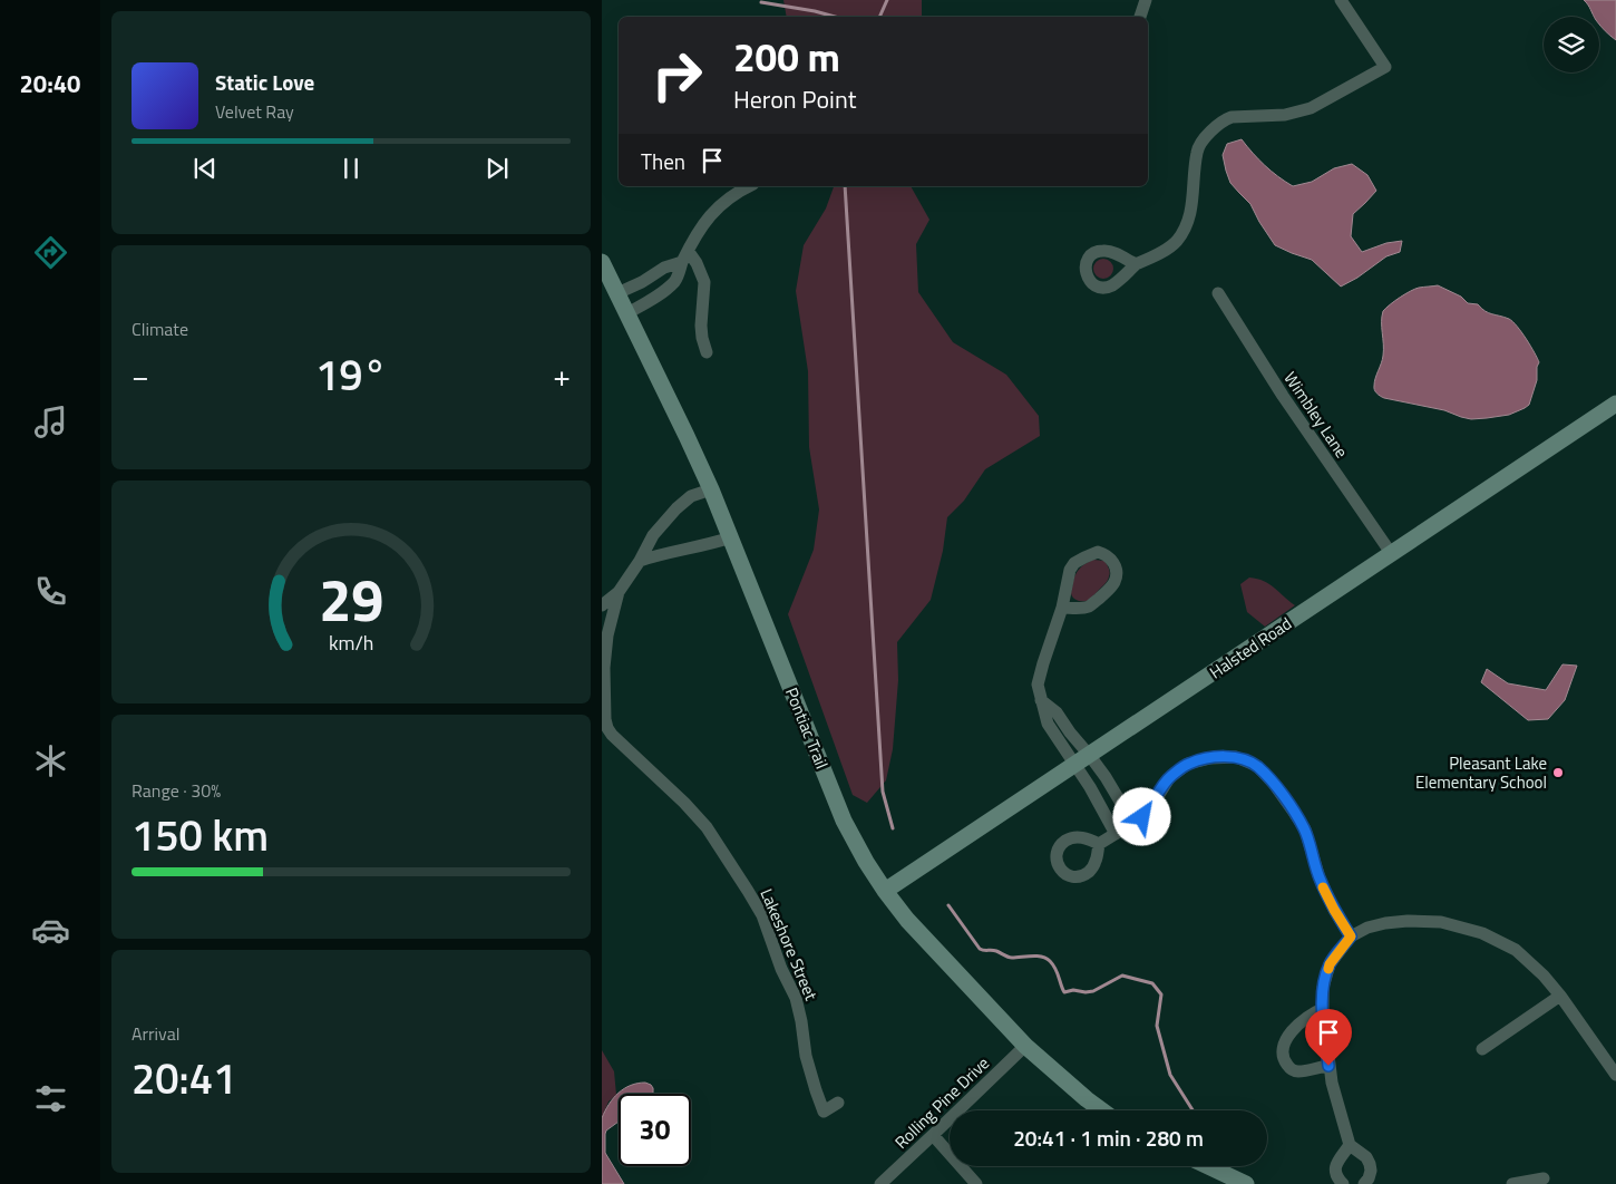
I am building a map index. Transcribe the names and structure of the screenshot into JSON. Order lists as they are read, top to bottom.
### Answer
{
  "streets": {
    "main road": ["Halsted Road", "Pontiac Trail"],
    "street": ["Wimbley Lane", "Lakeshore Street", "Rolling Pine Drive"]
  },
  "crossings": [
    ["Wimbley Lane", "Halsted Road"],
    ["Halsted Road", "Pontiac Trail"],
    ["Pontiac Trail", "Rolling Pine Drive"]
  ],
  "places": ["Pleasant Lake Elementary School"],
  "page": {
    "tabs": "20:40",
    "turn": ["200 m", "Heron Point"],
    "song": ["Static Love", "Velvet Ray"],
    "then": "Then",
    "tile": [
      "Climate",
      ["Range · 30%", "150 km"],
      ["Arrival", "20:41"]
    ],
    "heat": ["−", "19°", "+"],
    "limit": "30",
    "trip": "20:41 · 1 min · 280 m",
    "gauge": ["29", "km/h"]
  }
}
